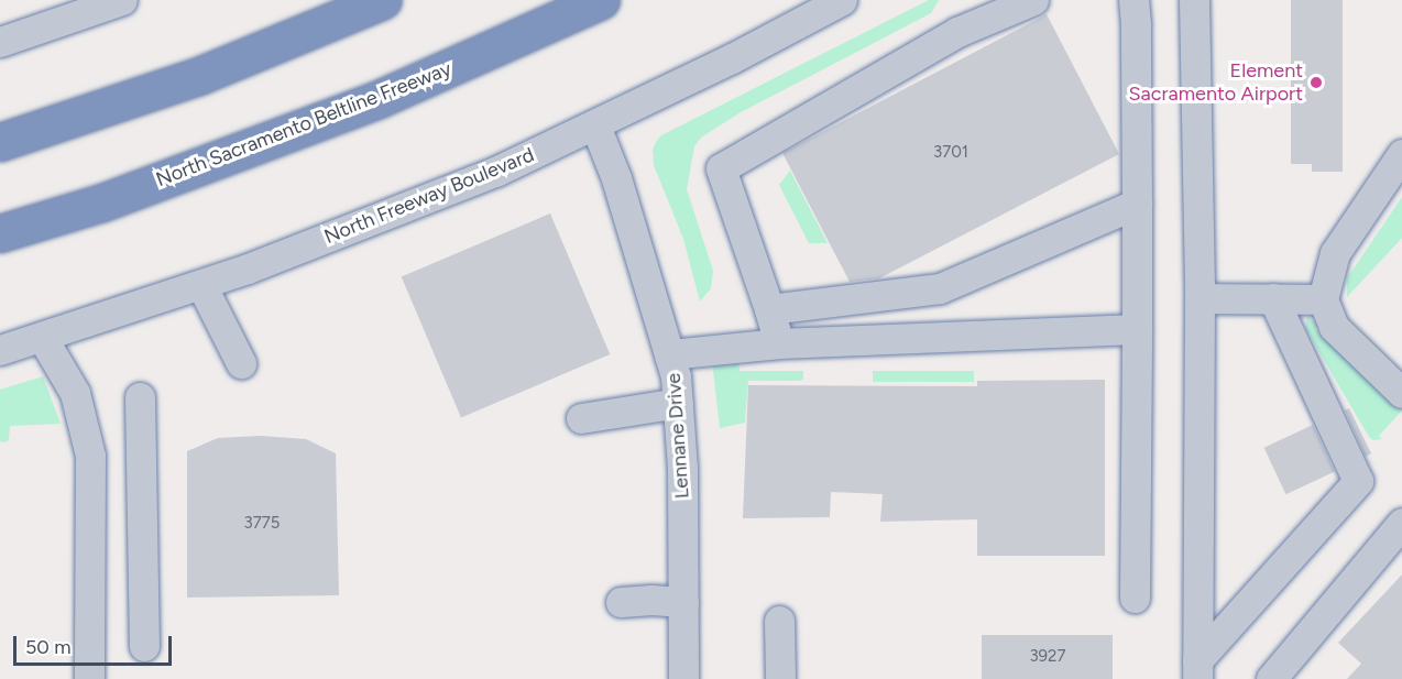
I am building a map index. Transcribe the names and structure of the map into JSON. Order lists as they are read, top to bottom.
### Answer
{
  "streets": {
    "highway": ["North Sacramento Beltline Freeway"],
    "street": ["North Freeway Boulevard", "Lennane Drive"]
  },
  "crossings": [
    ["North Freeway Boulevard", "Lennane Drive"]
  ],
  "places": ["Element Sacramento Airport"],
  "house_numbers": ["3701", "3775", "3927"],
  "scale_bar": "50 m"
}
